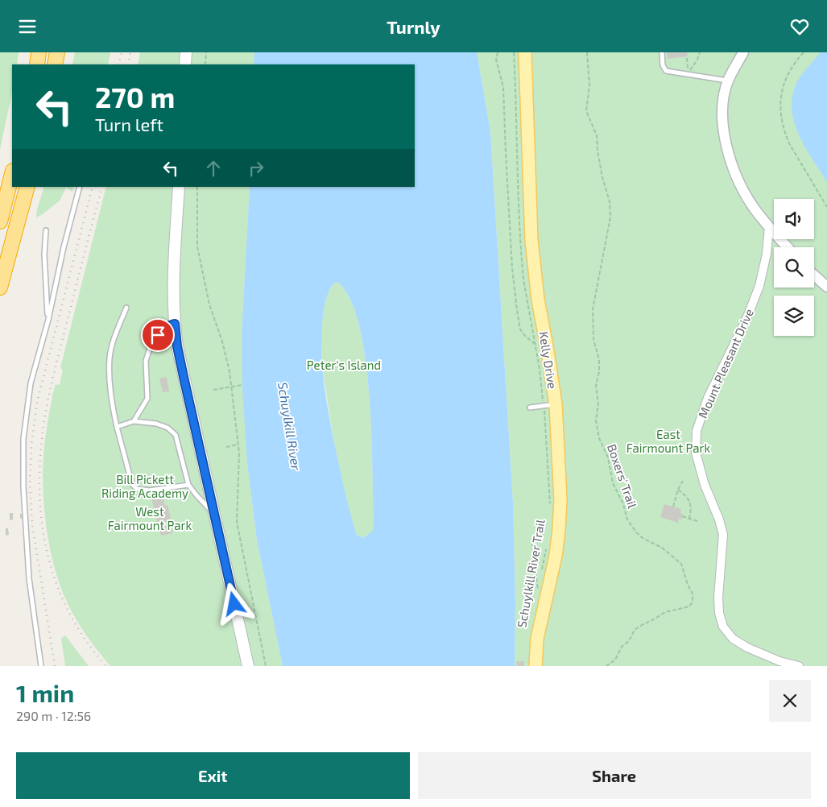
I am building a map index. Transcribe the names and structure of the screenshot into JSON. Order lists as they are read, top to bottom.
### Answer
{
  "streets": {
    "main road": ["Kelly Drive"],
    "street": ["Mount Pleasant Drive"],
    "path": ["Boxers' Trail", "Schuylkill River Trail"]
  },
  "water": ["Schuylkill River"],
  "parks": [
    "Peter's Island",
    "East Fairmount Park",
    "Bill Pickett Riding Academy",
    "West Fairmount Park"
  ],
  "page": {
    "header": "Turnly",
    "turn": ["270 m", "Turn left"],
    "heading": ["1 min", "290 m · 12:56"],
    "buttons": ["Exit", "Share"]
  }
}
